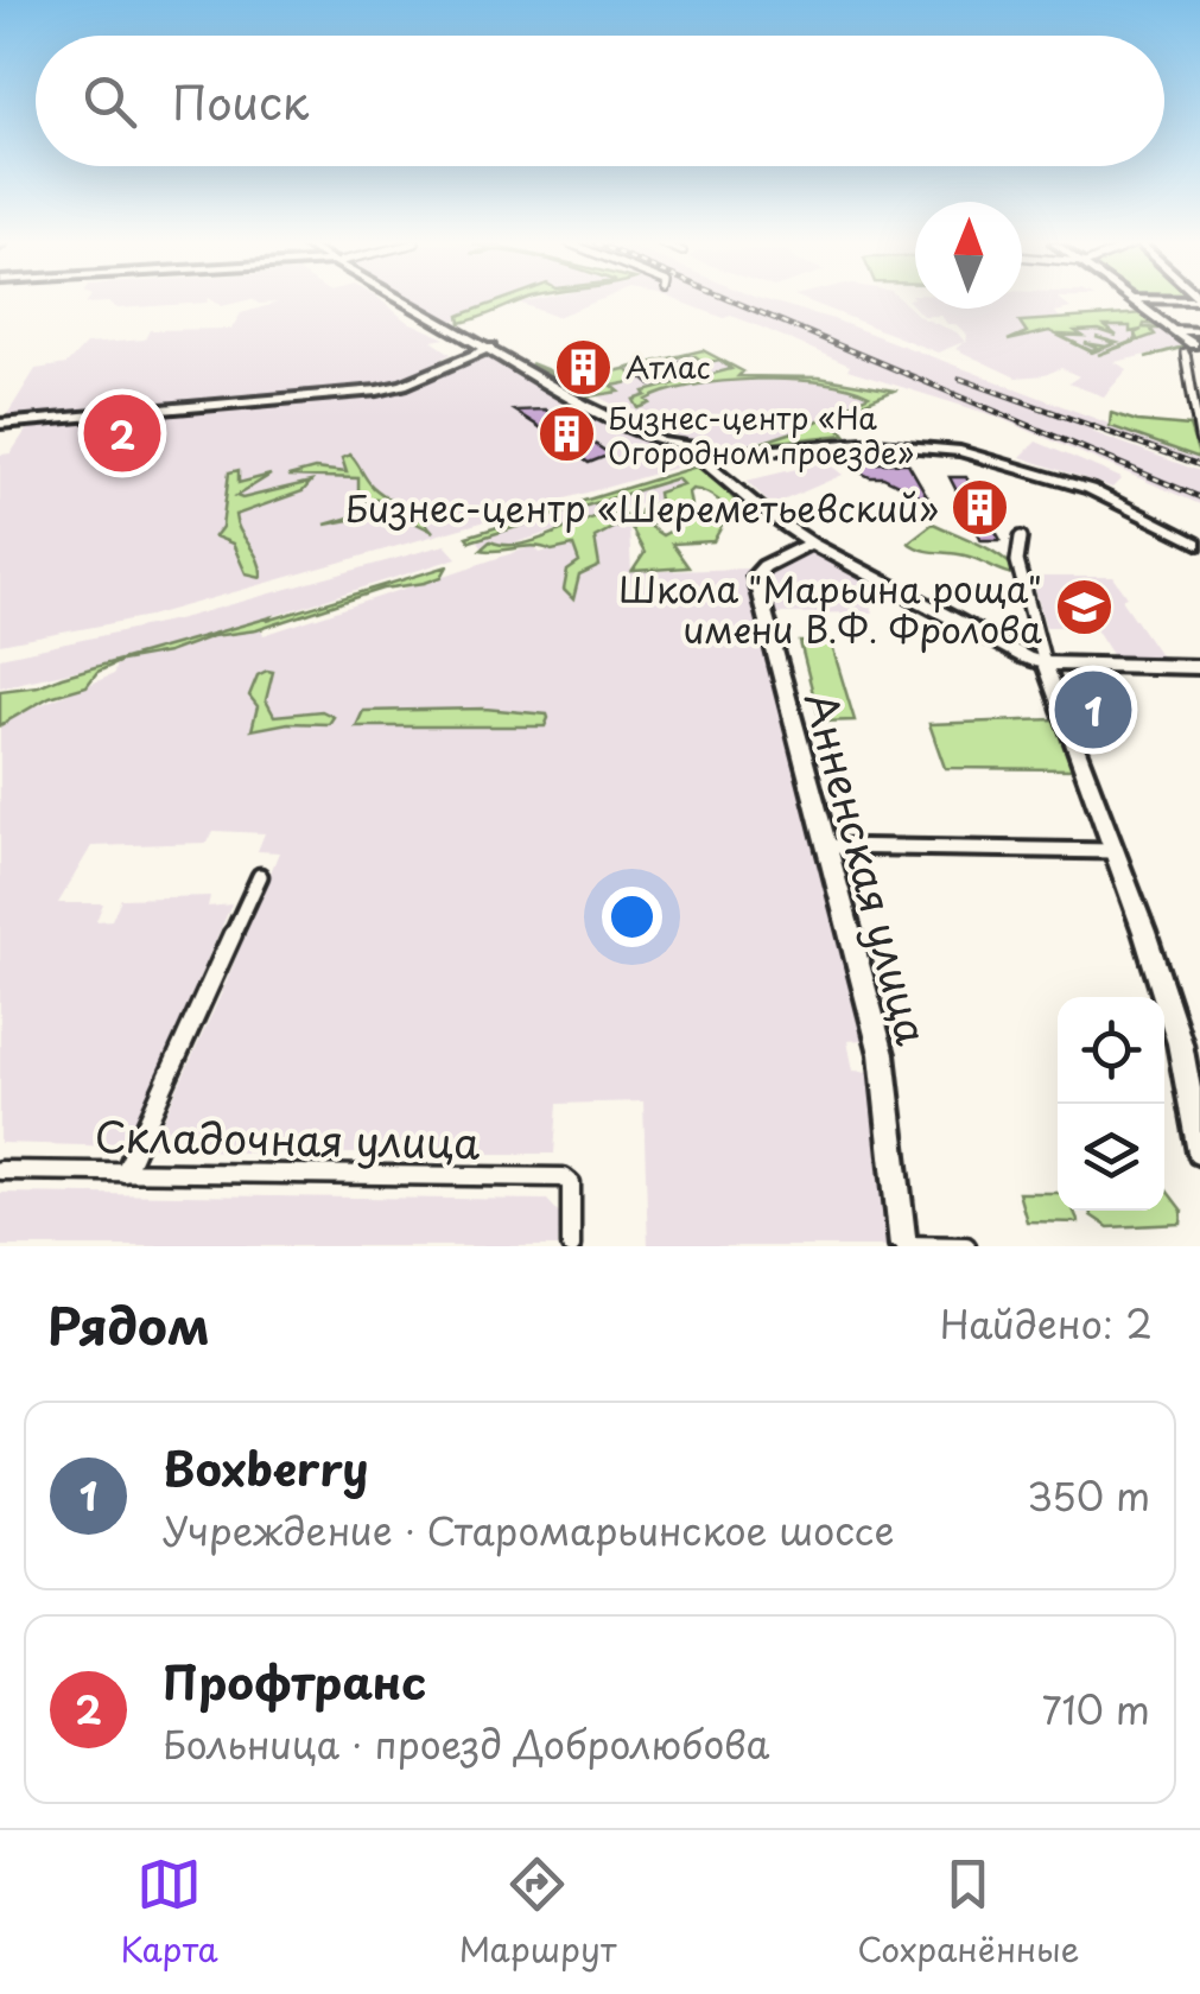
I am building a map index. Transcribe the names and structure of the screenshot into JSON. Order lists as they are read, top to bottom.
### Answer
{
  "streets": {
    "main road": ["Анненская улица"],
    "street": ["Складочная улица"]
  },
  "places": {
    "building": ["Атлас", "Бизнес-центр «На Огородном проезде»", "Бизнес-центр «Шереметьевский»"],
    "school or university": ["Школа \"Марьина роща\" имени В.Ф. Фролова"]
  },
  "north": "top",
  "page": {
    "search": "Поиск",
    "pins": ["2", "1"],
    "heading": ["Рядом", "Найдено: 2"],
    "list": [
      {
        "mark": "1",
        "name": "Boxberry",
        "note": "Учреждение · Старомарьинское шоссе",
        "value": "350 m"
      },
      {
        "mark": "2",
        "name": "Профтранс",
        "note": "Больница · проезд Добролюбова",
        "value": "710 m"
      }
    ],
    "nav": ["Карта", "Маршрут", "Сохранённые"]
  }
}
